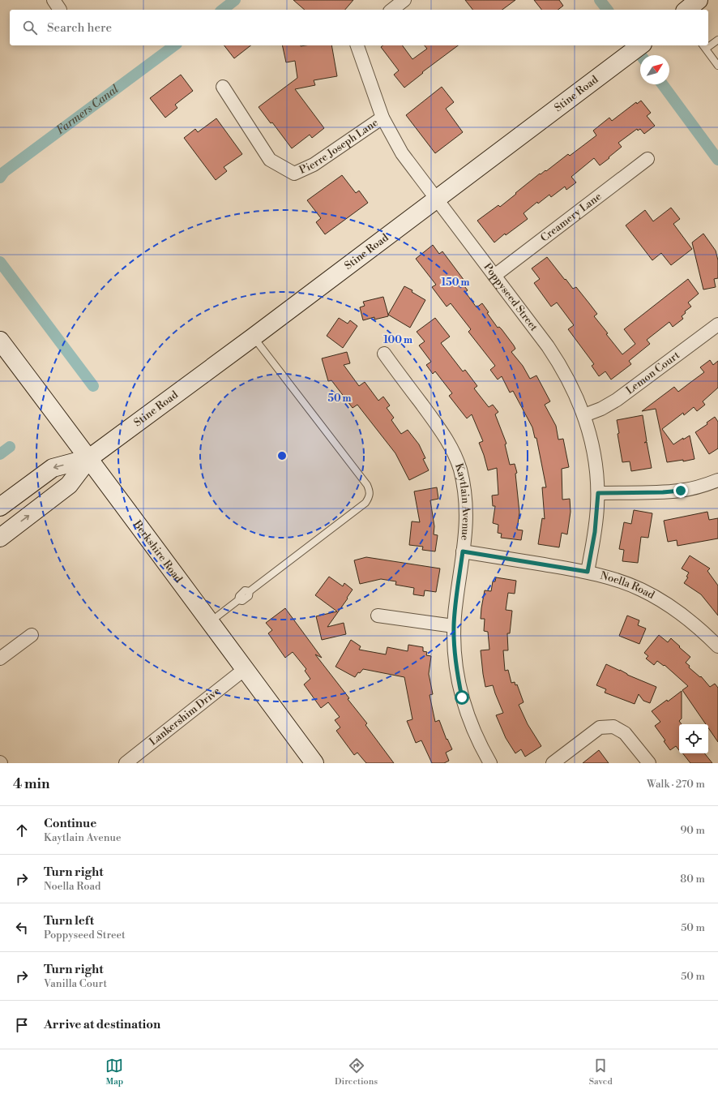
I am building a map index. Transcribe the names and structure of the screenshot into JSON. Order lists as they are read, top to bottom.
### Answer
{
  "streets": {
    "main road": ["Stine Road", "Berkshire Road"],
    "street": [
      "Pierre Joseph Lane",
      "Creamery Lane",
      "Poppyseed Street",
      "Lemon Court",
      "Kaytlain Avenue",
      "Noella Road",
      "Lankershim Drive"
    ]
  },
  "crossings": [
    ["Stine Road", "Poppyseed Street"],
    ["Stine Road", "Berkshire Road"],
    ["Pierre Joseph Lane", "Poppyseed Street"],
    ["Creamery Lane", "Poppyseed Street"],
    ["Poppyseed Street", "Lemon Court"],
    ["Poppyseed Street", "Noella Road"],
    ["Kaytlain Avenue", "Noella Road"],
    ["Berkshire Road", "Lankershim Drive"]
  ],
  "water": ["Farmers Canal"],
  "north": "top right",
  "page": {
    "search": "Search here",
    "heading": ["4 min", "Walk · 270 m"],
    "list": [
      ["Continue", "Kaytlain Avenue", "90 m"],
      ["Turn right", "Noella Road", "80 m"],
      ["Turn left", "Poppyseed Street", "50 m"],
      ["Turn right", "Vanilla Court", "50 m"],
      "Arrive at destination"
    ],
    "nav": ["Map", "Directions", "Saved"]
  },
  "rings": ["150 m", "100 m", "50 m"]
}
